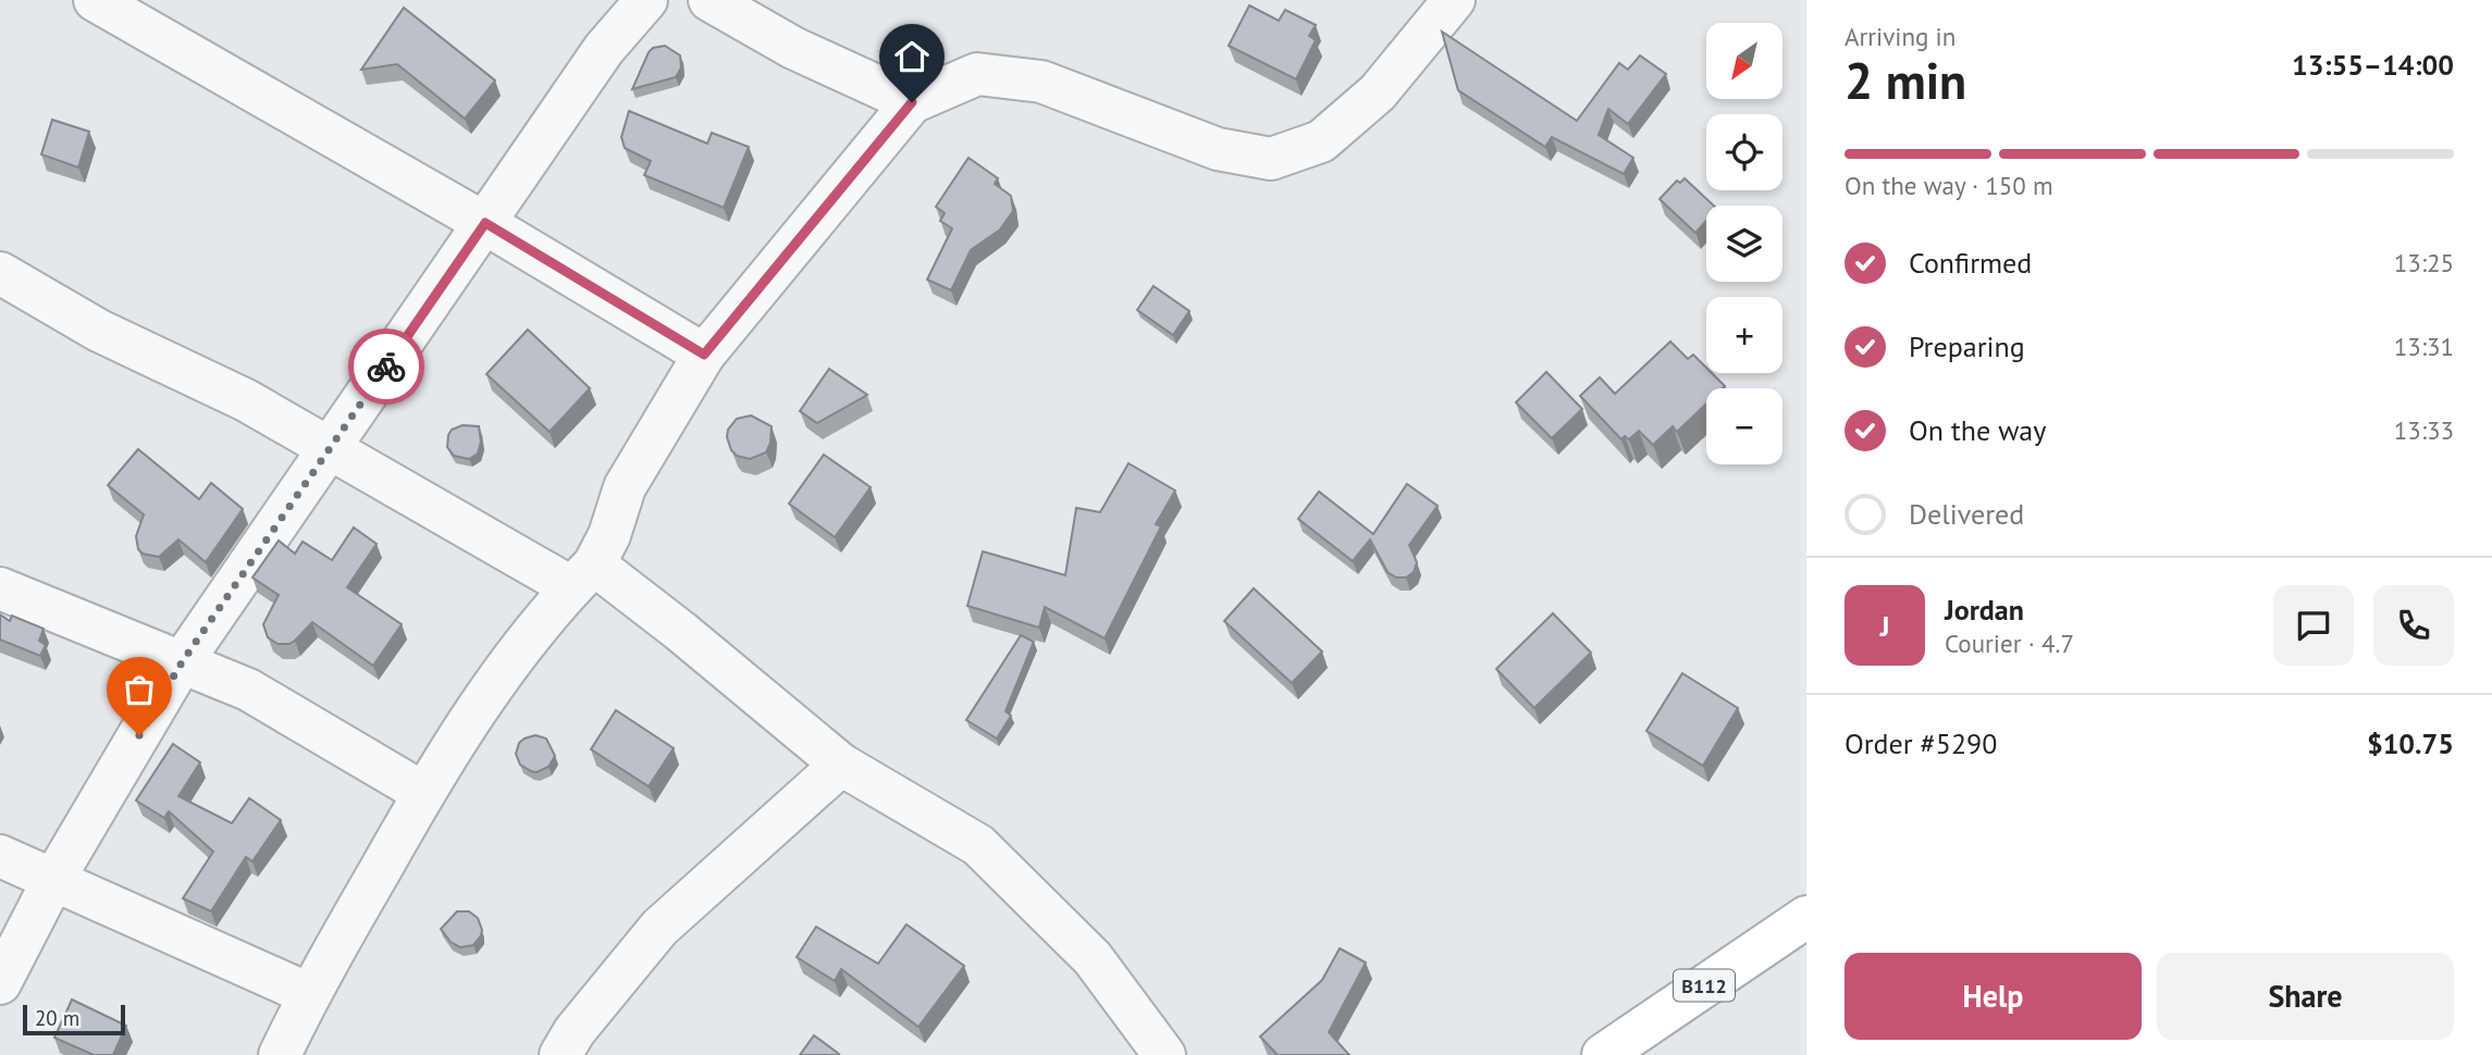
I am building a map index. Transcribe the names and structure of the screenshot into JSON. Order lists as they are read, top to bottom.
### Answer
{
  "streets": {
    "main road": ["B112"]
  },
  "scale_bar": "20 m",
  "north": "bottom left",
  "page": {
    "heading": ["2 min", "Arriving in", "13:55–14:00"],
    "panel": [
      "Jordan",
      "Courier · 4.7",
      "Order #5290",
      "$10.75"
    ],
    "map_buttons": ["+", "−"],
    "bar": "On the way · 150 m",
    "list": [
      ["Confirmed", "13:25"],
      ["Preparing", "13:31"],
      ["On the way", "13:33"],
      "Delivered"
    ],
    "round": "J",
    "buttons": ["Help", "Share"],
    "scale": "20 m"
  }
}
